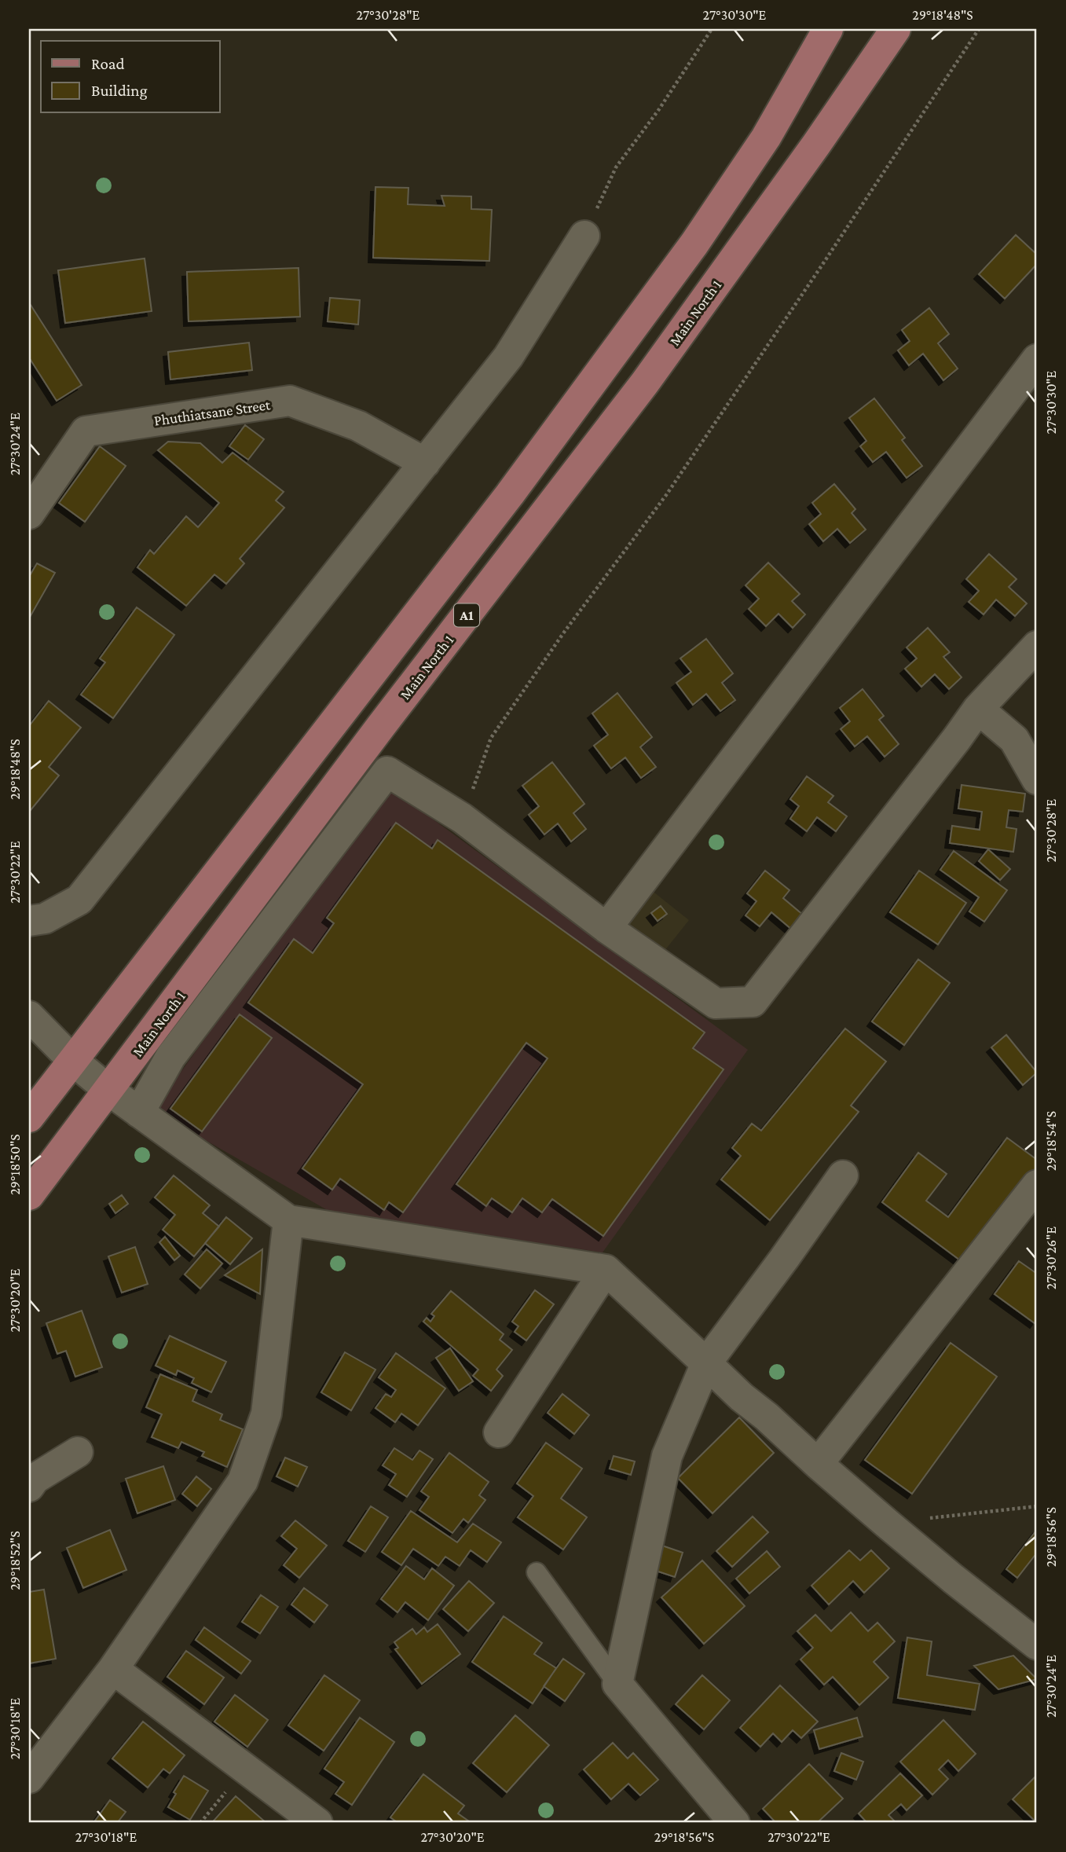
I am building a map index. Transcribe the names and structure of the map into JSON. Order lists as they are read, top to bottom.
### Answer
{
  "streets": {
    "main road": ["Main North 1", "A1"],
    "street": ["Phuthiatsane Street"]
  },
  "legend": ["Road", "Building"],
  "coordinates": [
    "27°30'28\"E",
    "27°30'30\"E",
    "29°18'48\"S",
    "27°30'24\"E",
    "27°30'22\"E",
    "29°18'54\"S",
    "29°18'50\"S",
    "27°30'26\"E",
    "27°30'20\"E",
    "29°18'56\"S",
    "29°18'52\"S",
    "27°30'18\"E"
  ]
}
